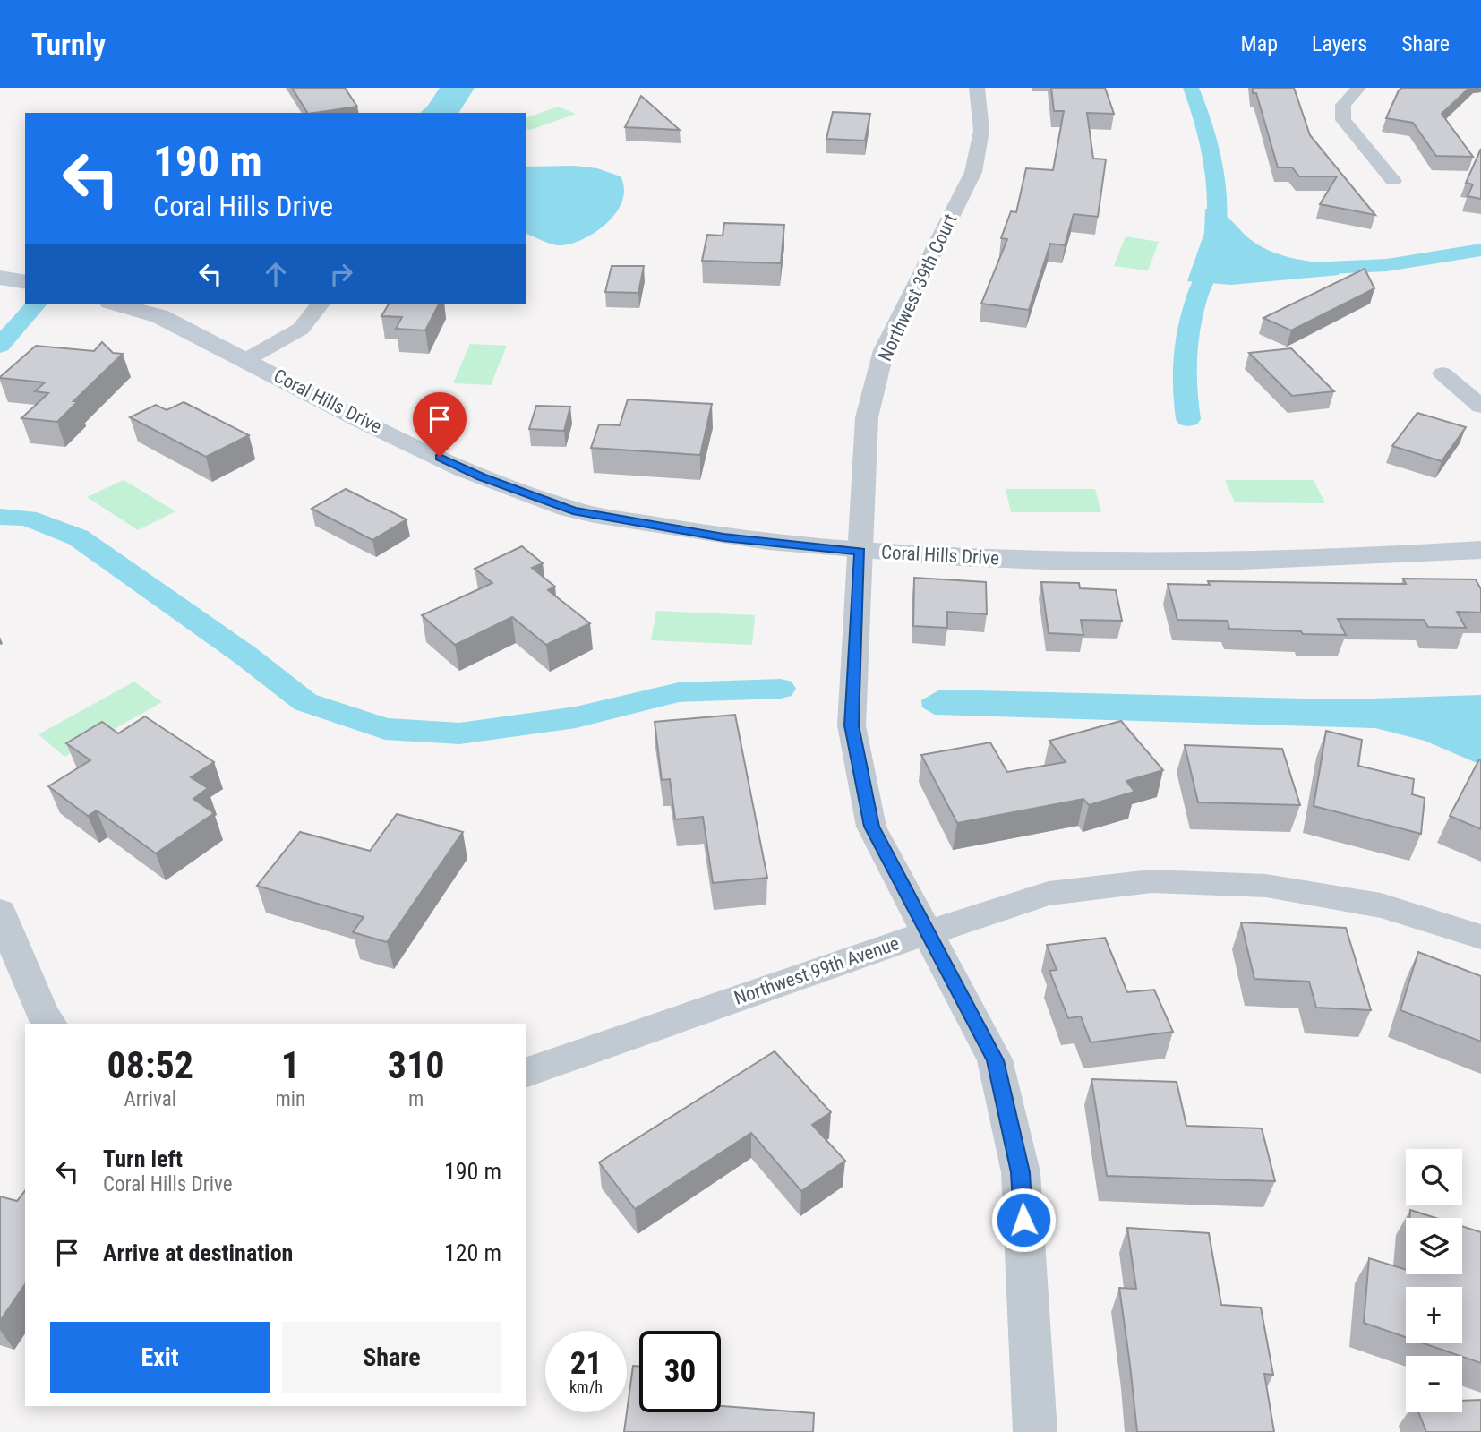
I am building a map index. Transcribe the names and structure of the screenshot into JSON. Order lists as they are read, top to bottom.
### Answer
{
  "streets": {
    "street": ["Northwest 39th Court", "Coral Hills Drive", "Northwest 99th Avenue"]
  },
  "crossings": [
    ["Northwest 39th Court", "Coral Hills Drive"],
    ["Northwest 39th Court", "Northwest 99th Avenue"]
  ],
  "page": {
    "header": "Turnly",
    "nav": ["Map", "Layers", "Share"],
    "turn": ["190 m", "Coral Hills Drive"],
    "eta": [
      "08:52",
      "Arrival",
      "1",
      "min",
      "310",
      "m"
    ],
    "list": [
      {
        "name": "Turn left",
        "note": "Coral Hills Drive",
        "value": "190 m"
      },
      {
        "name": "Arrive at destination",
        "value": "120 m"
      }
    ],
    "map_buttons": ["+", "−"],
    "buttons": ["Exit", "Share"],
    "speed": "21 km/h",
    "limit": "30"
  }
}
